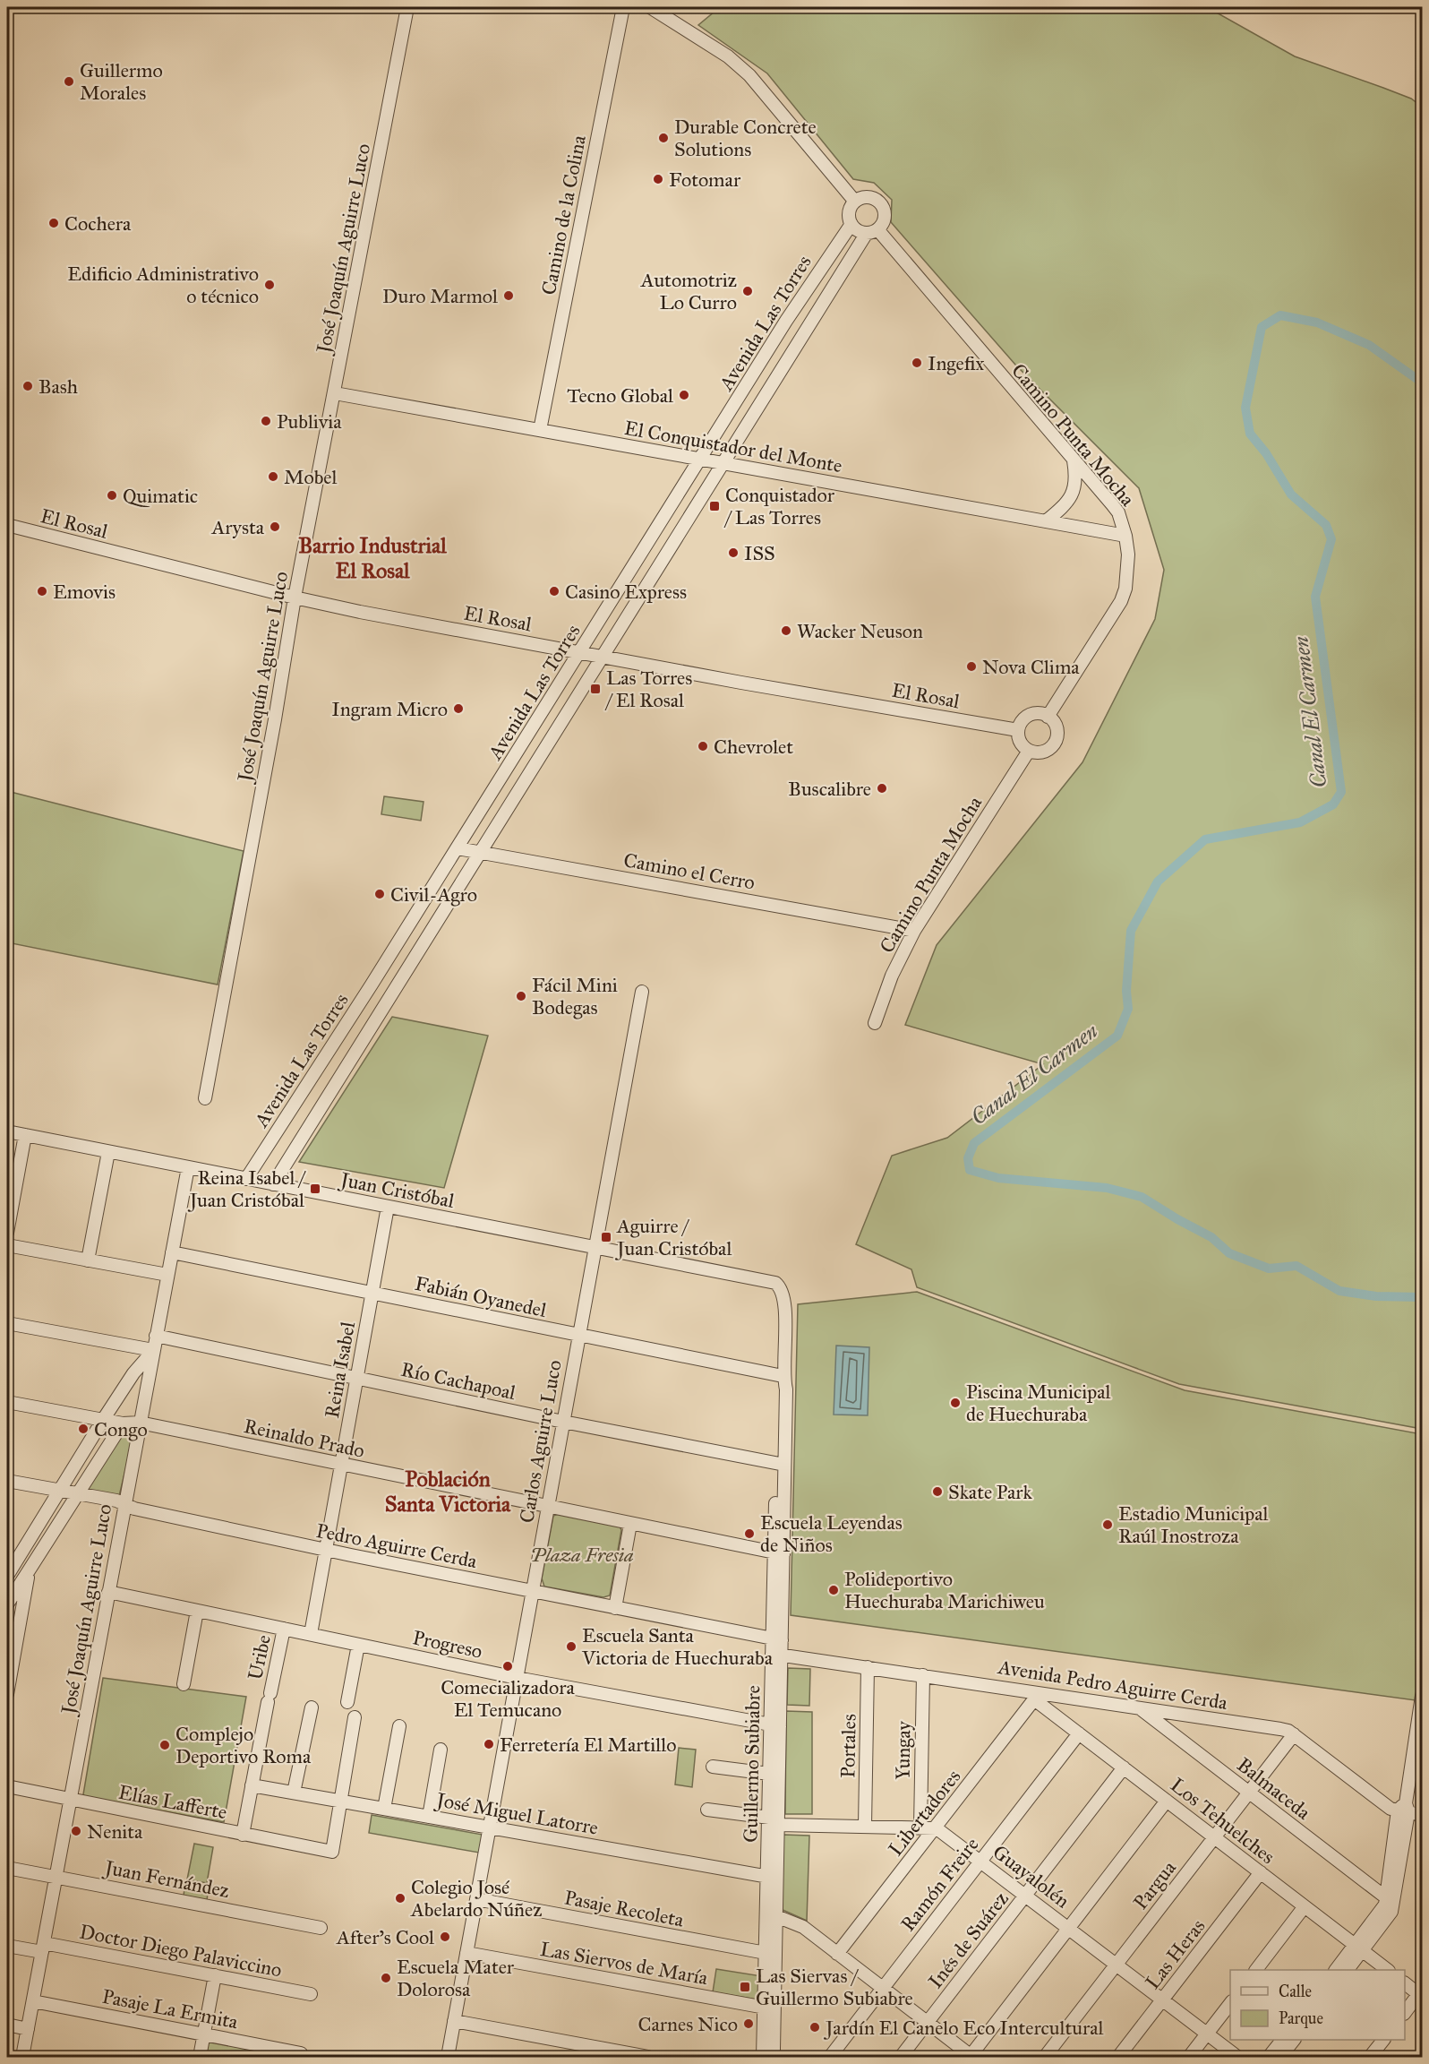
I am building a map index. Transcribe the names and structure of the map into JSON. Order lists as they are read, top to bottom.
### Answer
{
  "streets": {
    "street": [
      "Camino de la Colina",
      "José Joaquín Aguirre Luco",
      "Avenida Las Torres",
      "Camino Punta Mocha",
      "El Conquistador del Monte",
      "El Rosal",
      "Camino el Cerro",
      "Juan Cristóbal",
      "Fabián Oyanedel",
      "Reina Isabel",
      "Río Cachapoal",
      "Reinaldo Prado",
      "Carlos Aguirre Luco",
      "Pedro Aguirre Cerda",
      "Progreso",
      "Uribe",
      "Avenida Pedro Aguirre Cerda",
      "Portales",
      "Yungay",
      "Guillermo Subiabre",
      "Balmaceda",
      "Elías Lafferte",
      "Libertadores",
      "José Miguel Latorre",
      "Los Tehuelches",
      "Guayalolén",
      "Juan Fernández",
      "Ramón Freire",
      "Pargua",
      "Pasaje Recoleta",
      "Inés de Suárez",
      "Doctor Diego Palaviccino",
      "Las Heras",
      "Las Siervos de María",
      "Pasaje La Ermita"
    ]
  },
  "crossings": [
    ["Camino de la Colina", "El Conquistador del Monte"],
    ["José Joaquín Aguirre Luco", "El Conquistador del Monte"],
    ["José Joaquín Aguirre Luco", "El Rosal"],
    ["José Joaquín Aguirre Luco", "Juan Cristóbal"],
    ["José Joaquín Aguirre Luco", "Fabián Oyanedel"],
    ["José Joaquín Aguirre Luco", "Río Cachapoal"],
    ["José Joaquín Aguirre Luco", "Reinaldo Prado"],
    ["José Joaquín Aguirre Luco", "Pedro Aguirre Cerda"],
    ["José Joaquín Aguirre Luco", "Progreso"],
    ["José Joaquín Aguirre Luco", "Elías Lafferte"],
    ["José Joaquín Aguirre Luco", "Juan Fernández"],
    ["José Joaquín Aguirre Luco", "Doctor Diego Palaviccino"],
    ["José Joaquín Aguirre Luco", "Pasaje La Ermita"],
    ["Avenida Las Torres", "Camino Punta Mocha"],
    ["Avenida Las Torres", "El Conquistador del Monte"],
    ["Avenida Las Torres", "El Rosal"],
    ["Avenida Las Torres", "Camino el Cerro"],
    ["Avenida Las Torres", "Juan Cristóbal"],
    ["Camino Punta Mocha", "El Conquistador del Monte"],
    ["Camino Punta Mocha", "El Rosal"],
    ["Camino Punta Mocha", "Camino el Cerro"],
    ["Juan Cristóbal", "Reina Isabel"],
    ["Juan Cristóbal", "Carlos Aguirre Luco"],
    ["Juan Cristóbal", "Guillermo Subiabre"],
    ["Fabián Oyanedel", "Reina Isabel"],
    ["Fabián Oyanedel", "Carlos Aguirre Luco"],
    ["Fabián Oyanedel", "Guillermo Subiabre"],
    ["Reina Isabel", "Río Cachapoal"],
    ["Reina Isabel", "Reinaldo Prado"],
    ["Reina Isabel", "Pedro Aguirre Cerda"],
    ["Reina Isabel", "Progreso"],
    ["Río Cachapoal", "Carlos Aguirre Luco"],
    ["Río Cachapoal", "Guillermo Subiabre"],
    ["Reinaldo Prado", "Carlos Aguirre Luco"],
    ["Reinaldo Prado", "Guillermo Subiabre"],
    ["Carlos Aguirre Luco", "Pedro Aguirre Cerda"],
    ["Carlos Aguirre Luco", "Progreso"],
    ["Carlos Aguirre Luco", "José Miguel Latorre"],
    ["Carlos Aguirre Luco", "Pasaje Recoleta"],
    ["Carlos Aguirre Luco", "Las Siervos de María"],
    ["Pedro Aguirre Cerda", "Guillermo Subiabre"],
    ["Progreso", "Uribe"],
    ["Progreso", "Guillermo Subiabre"],
    ["Uribe", "Elías Lafferte"],
    ["Uribe", "José Miguel Latorre"],
    ["Avenida Pedro Aguirre Cerda", "Portales"],
    ["Avenida Pedro Aguirre Cerda", "Yungay"],
    ["Avenida Pedro Aguirre Cerda", "Guillermo Subiabre"],
    ["Avenida Pedro Aguirre Cerda", "Balmaceda"],
    ["Avenida Pedro Aguirre Cerda", "Libertadores"],
    ["Avenida Pedro Aguirre Cerda", "Los Tehuelches"],
    ["Avenida Pedro Aguirre Cerda", "Pargua"],
    ["Portales", "Guayalolén"],
    ["Yungay", "Guayalolén"],
    ["Guillermo Subiabre", "José Miguel Latorre"],
    ["Guillermo Subiabre", "Guayalolén"],
    ["Guillermo Subiabre", "Pasaje Recoleta"],
    ["Guillermo Subiabre", "Las Siervos de María"],
    ["Balmaceda", "Pargua"],
    ["Elías Lafferte", "José Miguel Latorre"],
    ["Libertadores", "Los Tehuelches"],
    ["Libertadores", "Guayalolén"],
    ["Los Tehuelches", "Ramón Freire"],
    ["Los Tehuelches", "Pargua"],
    ["Los Tehuelches", "Inés de Suárez"],
    ["Los Tehuelches", "Las Heras"],
    ["Guayalolén", "Ramón Freire"],
    ["Guayalolén", "Pargua"],
    ["Guayalolén", "Inés de Suárez"],
    ["Guayalolén", "Las Heras"]
  ],
  "districts": ["Barrio Industrial El Rosal", "Población Santa Victoria"],
  "water": ["Canal El Carmen"],
  "parks": ["Plaza Fresia"],
  "places": {
    "other": [
      "Guillermo Morales",
      "Durable Concrete Solutions",
      "Fotomar",
      "Cochera",
      "Edificio Administrativo o técnico",
      "Automotriz Lo Curro",
      "Duro Marmol",
      "Ingefix",
      "Bash",
      "Tecno Global",
      "Publivia",
      "Mobel",
      "Quimatic",
      "Arysta",
      "ISS",
      "Emovis",
      "Casino Express",
      "Wacker Neuson",
      "Nova Clima",
      "Ingram Micro",
      "Chevrolet",
      "Buscalibre",
      "Civil-Agro",
      "Fácil Mini Bodegas",
      "Piscina Municipal de Huechuraba",
      "Congo",
      "Skate Park",
      "Estadio Municipal Raúl Inostroza",
      "Escuela Leyendas de Niños",
      "Polideportivo Huechuraba Marichiweu",
      "Escuela Santa Victoria de Huechuraba",
      "Comecializadora El Temucano",
      "Ferretería El Martillo",
      "Complejo Deportivo Roma",
      "Nenita",
      "Colegio José Abelardo Núñez",
      "After's Cool",
      "Escuela Mater Dolorosa",
      "Carnes Nico",
      "Jardín El Canelo Eco Intercultural"
    ],
    "transit": [
      "Conquistador / Las Torres",
      "Las Torres / El Rosal",
      "Reina Isabel / Juan Cristóbal",
      "Aguirre / Juan Cristóbal",
      "Las Siervas / Guillermo Subiabre"
    ]
  },
  "legend": ["Calle", "Parque"]
}
